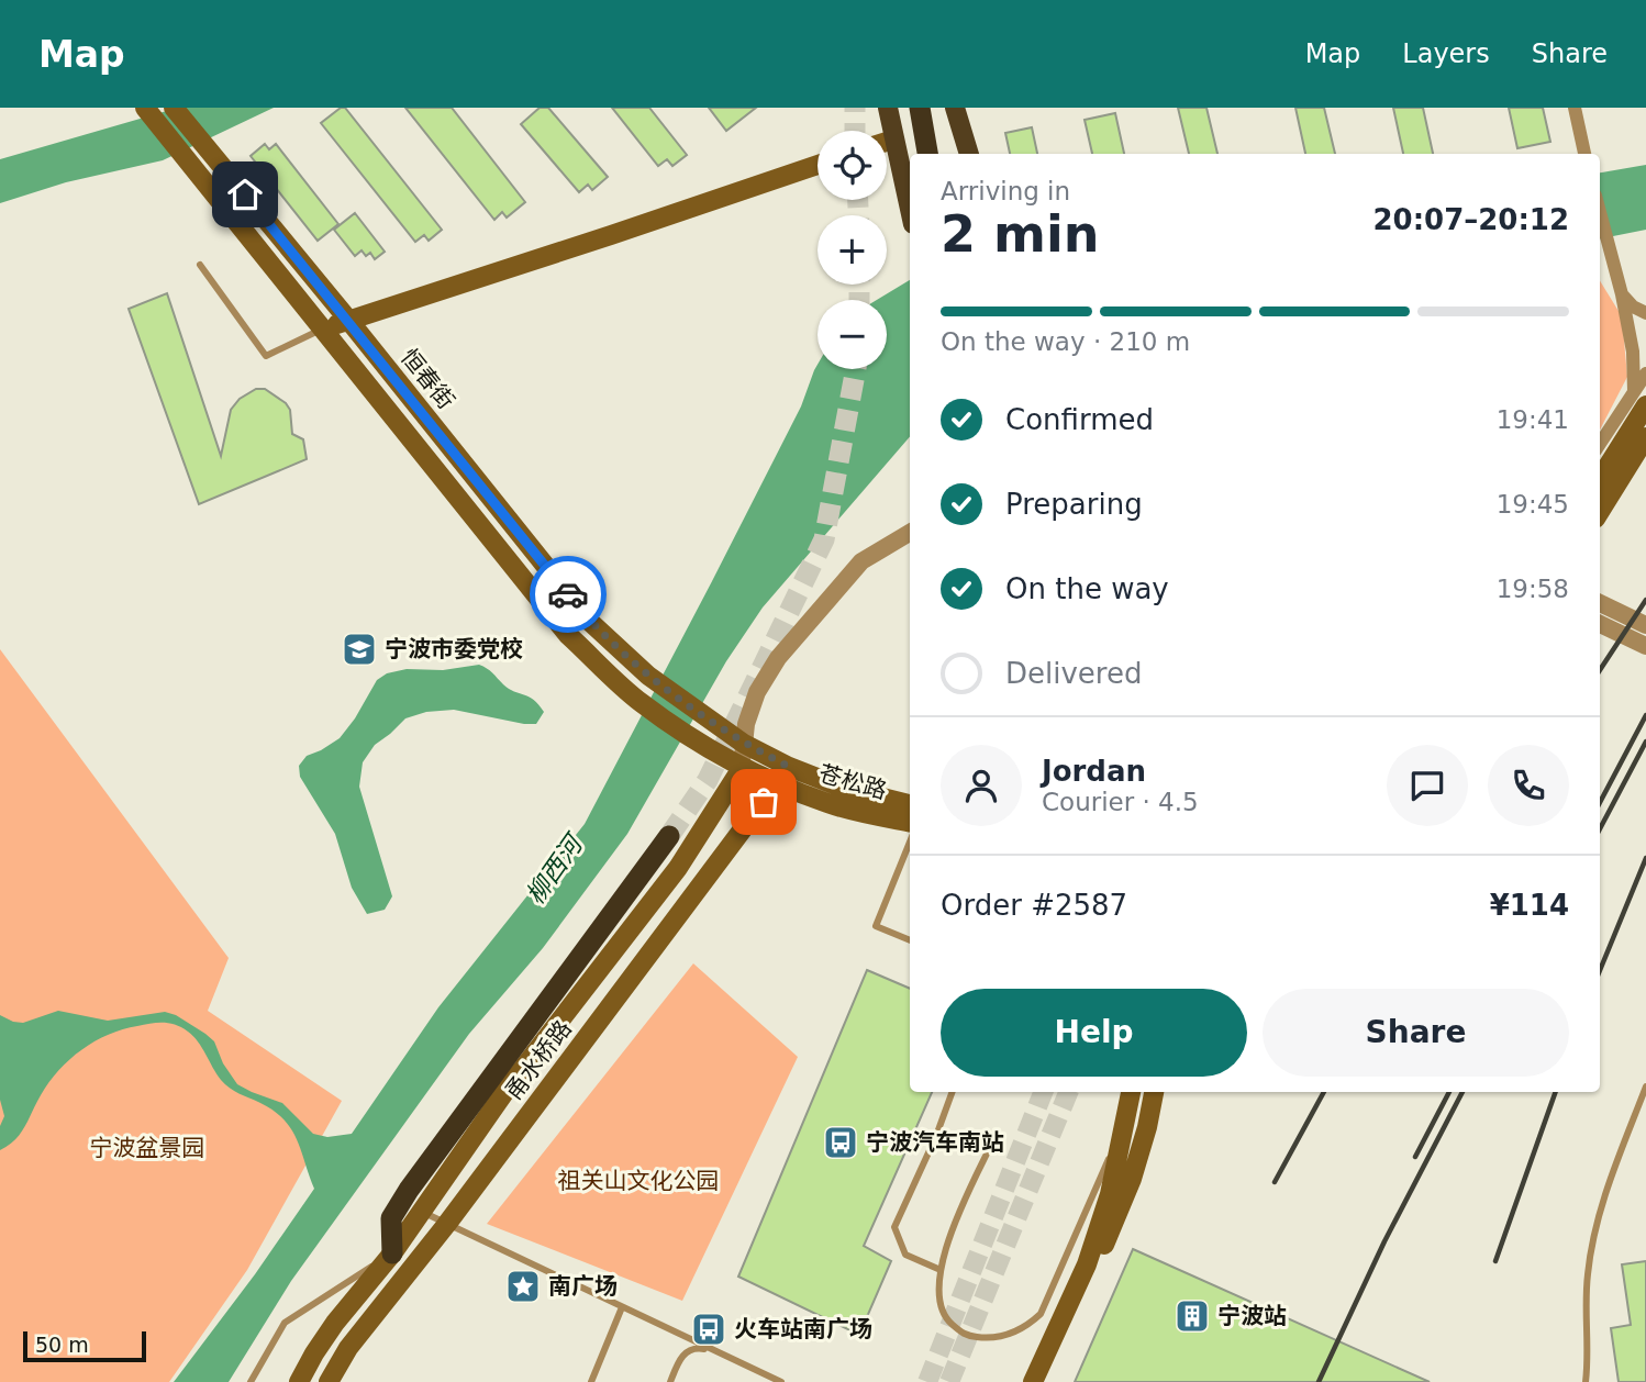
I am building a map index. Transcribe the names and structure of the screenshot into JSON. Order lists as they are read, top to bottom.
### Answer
{
  "streets": {
    "main road": ["恒春街", "苍松路", "甬水桥路"]
  },
  "crossings": [
    ["恒春街", "苍松路"],
    ["苍松路", "甬水桥路"]
  ],
  "water": ["柳西河"],
  "parks": ["宁波盆景园", "祖关山文化公园"],
  "places": {
    "school or university": ["宁波市委党校"],
    "bus stop": ["宁波汽车南站", "火车站南广场"],
    "place": ["南广场"],
    "building": ["宁波站"]
  },
  "scale_bar": "50 m",
  "page": {
    "header": "Map",
    "nav": ["Map", "Layers", "Share"],
    "map_buttons": ["+", "−"],
    "heading": ["2 min", "Arriving in", "20:07–20:12"],
    "panel": [
      "Jordan",
      "Courier · 4.5",
      "Order #2587",
      "¥114"
    ],
    "bar": "On the way · 210 m",
    "list": [
      ["Confirmed", "19:41"],
      ["Preparing", "19:45"],
      ["On the way", "19:58"],
      "Delivered"
    ],
    "buttons": ["Help", "Share"],
    "scale": "50 m"
  }
}
